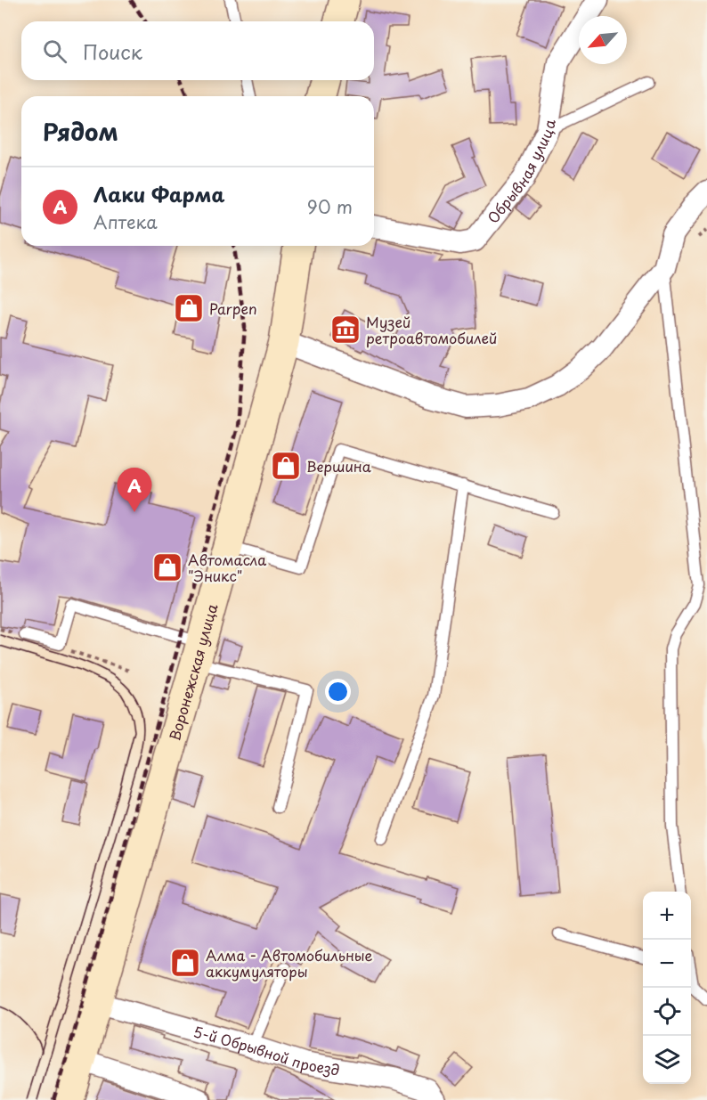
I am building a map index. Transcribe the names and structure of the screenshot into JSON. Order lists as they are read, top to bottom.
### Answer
{
  "streets": {
    "street": ["Обрывная улица", "Воронежская улица", "5-й Обрывной проезд"]
  },
  "crossings": [
    ["Воронежская улица", "5-й Обрывной проезд"]
  ],
  "places": {
    "shop": [
      "Parpen",
      "Вершина",
      "Автомасла \"Эникс\"",
      "Алма - Автомобильные аккумуляторы"
    ],
    "museum": ["Музей ретроавтомобилей"]
  },
  "north": "bottom left",
  "page": {
    "search": "Поиск",
    "heading": "Рядом",
    "list": [
      {
        "mark": "A",
        "name": "Лаки Фарма",
        "note": "Аптека",
        "value": "90 m"
      }
    ],
    "pins": "A",
    "map_buttons": ["+", "−"]
  }
}
